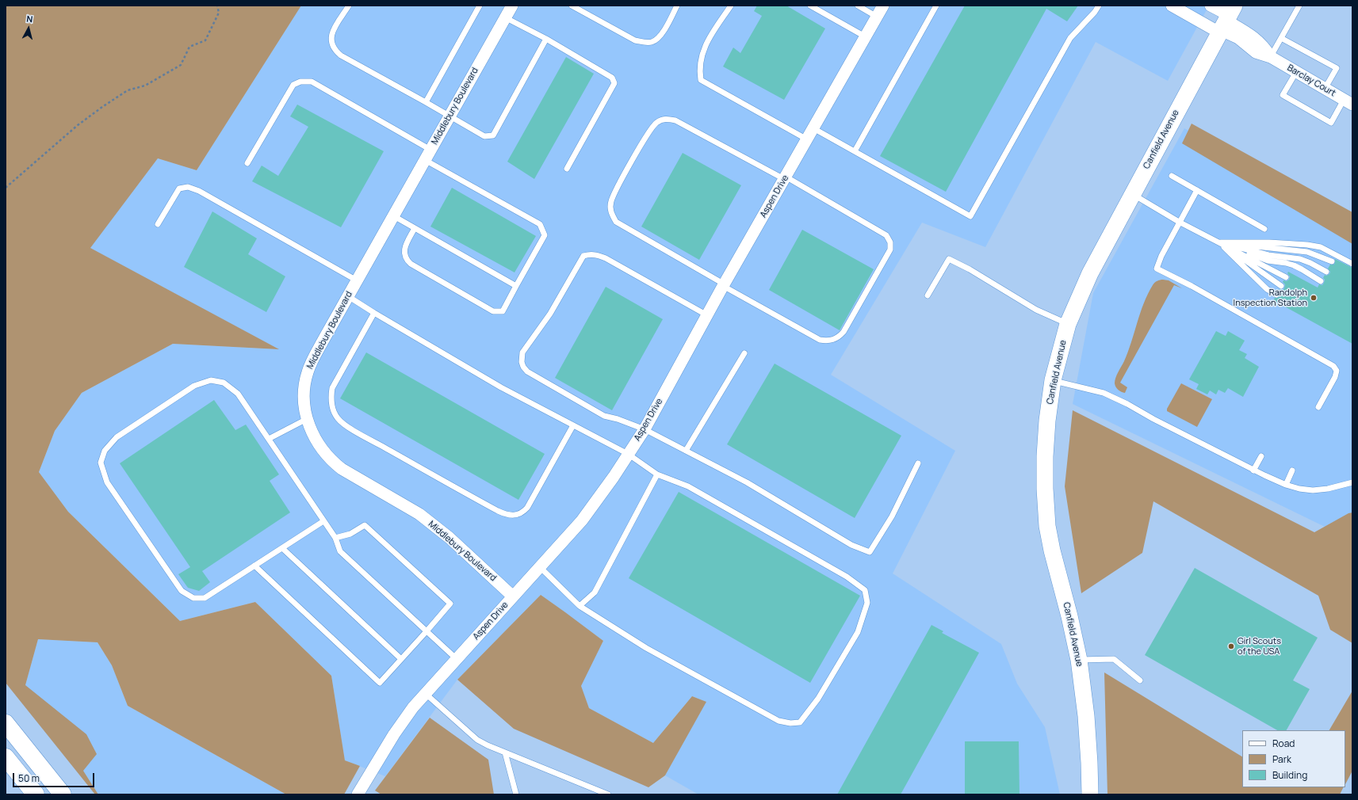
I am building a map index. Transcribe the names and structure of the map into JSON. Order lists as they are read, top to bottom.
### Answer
{
  "streets": {
    "street": [
      "Barclay Court",
      "Middlebury Boulevard",
      "Canfield Avenue",
      "Aspen Drive"
    ]
  },
  "crossings": [
    ["Barclay Court", "Canfield Avenue"],
    ["Middlebury Boulevard", "Aspen Drive"]
  ],
  "places": ["Randolph Inspection Station", "Girl Scouts of the USA"],
  "legend": ["Road", "Park", "Building"],
  "scale_bar": "50 m",
  "north": "top"
}
